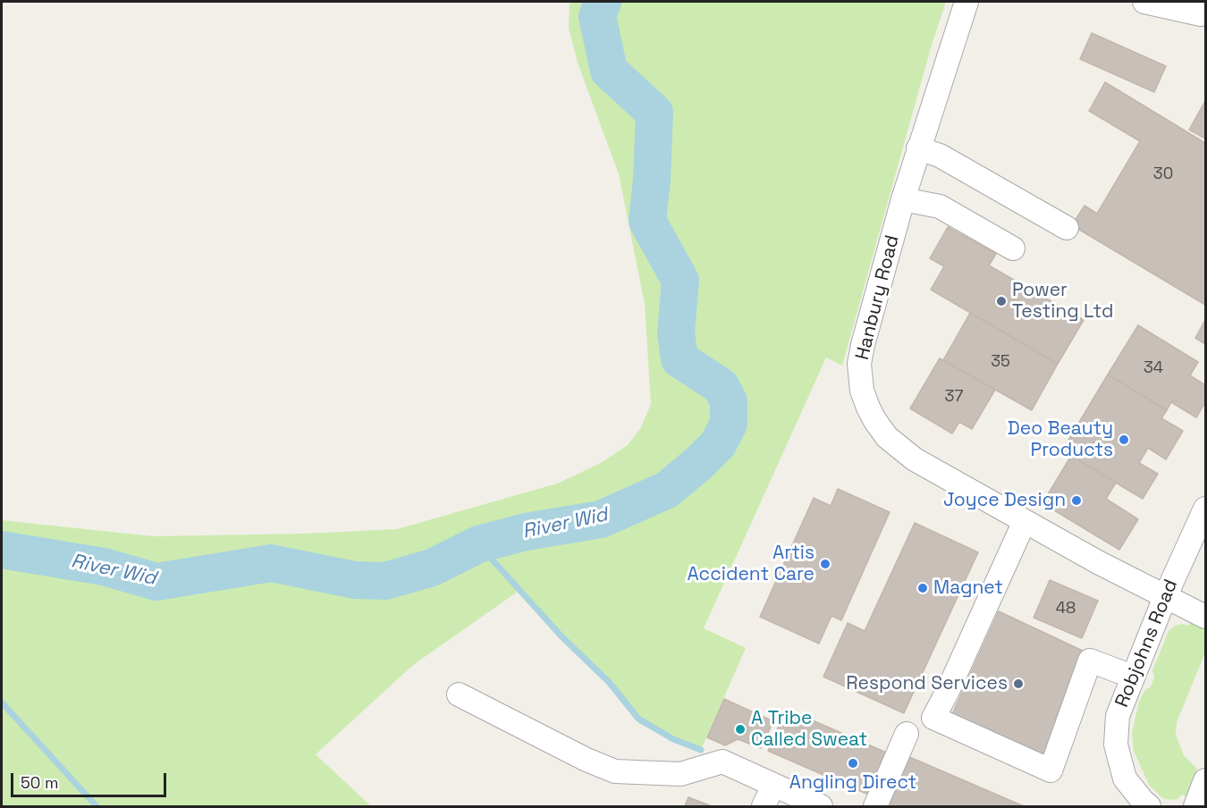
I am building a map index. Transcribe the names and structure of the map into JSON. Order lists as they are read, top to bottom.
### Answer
{
  "streets": {
    "street": ["Hanbury Road", "Robjohns Road"]
  },
  "crossings": [
    ["Hanbury Road", "Robjohns Road"]
  ],
  "water": ["River Wid"],
  "places": [
    "Power Testing Ltd",
    "Deo Beauty Products",
    "Joyce Design",
    "Artis Accident Care",
    "Magnet",
    "Respond Services",
    "A Tribe Called Sweat",
    "Angling Direct"
  ],
  "house_numbers": [
    "30",
    "35",
    "34",
    "37",
    "48"
  ],
  "scale_bar": "50 m"
}
